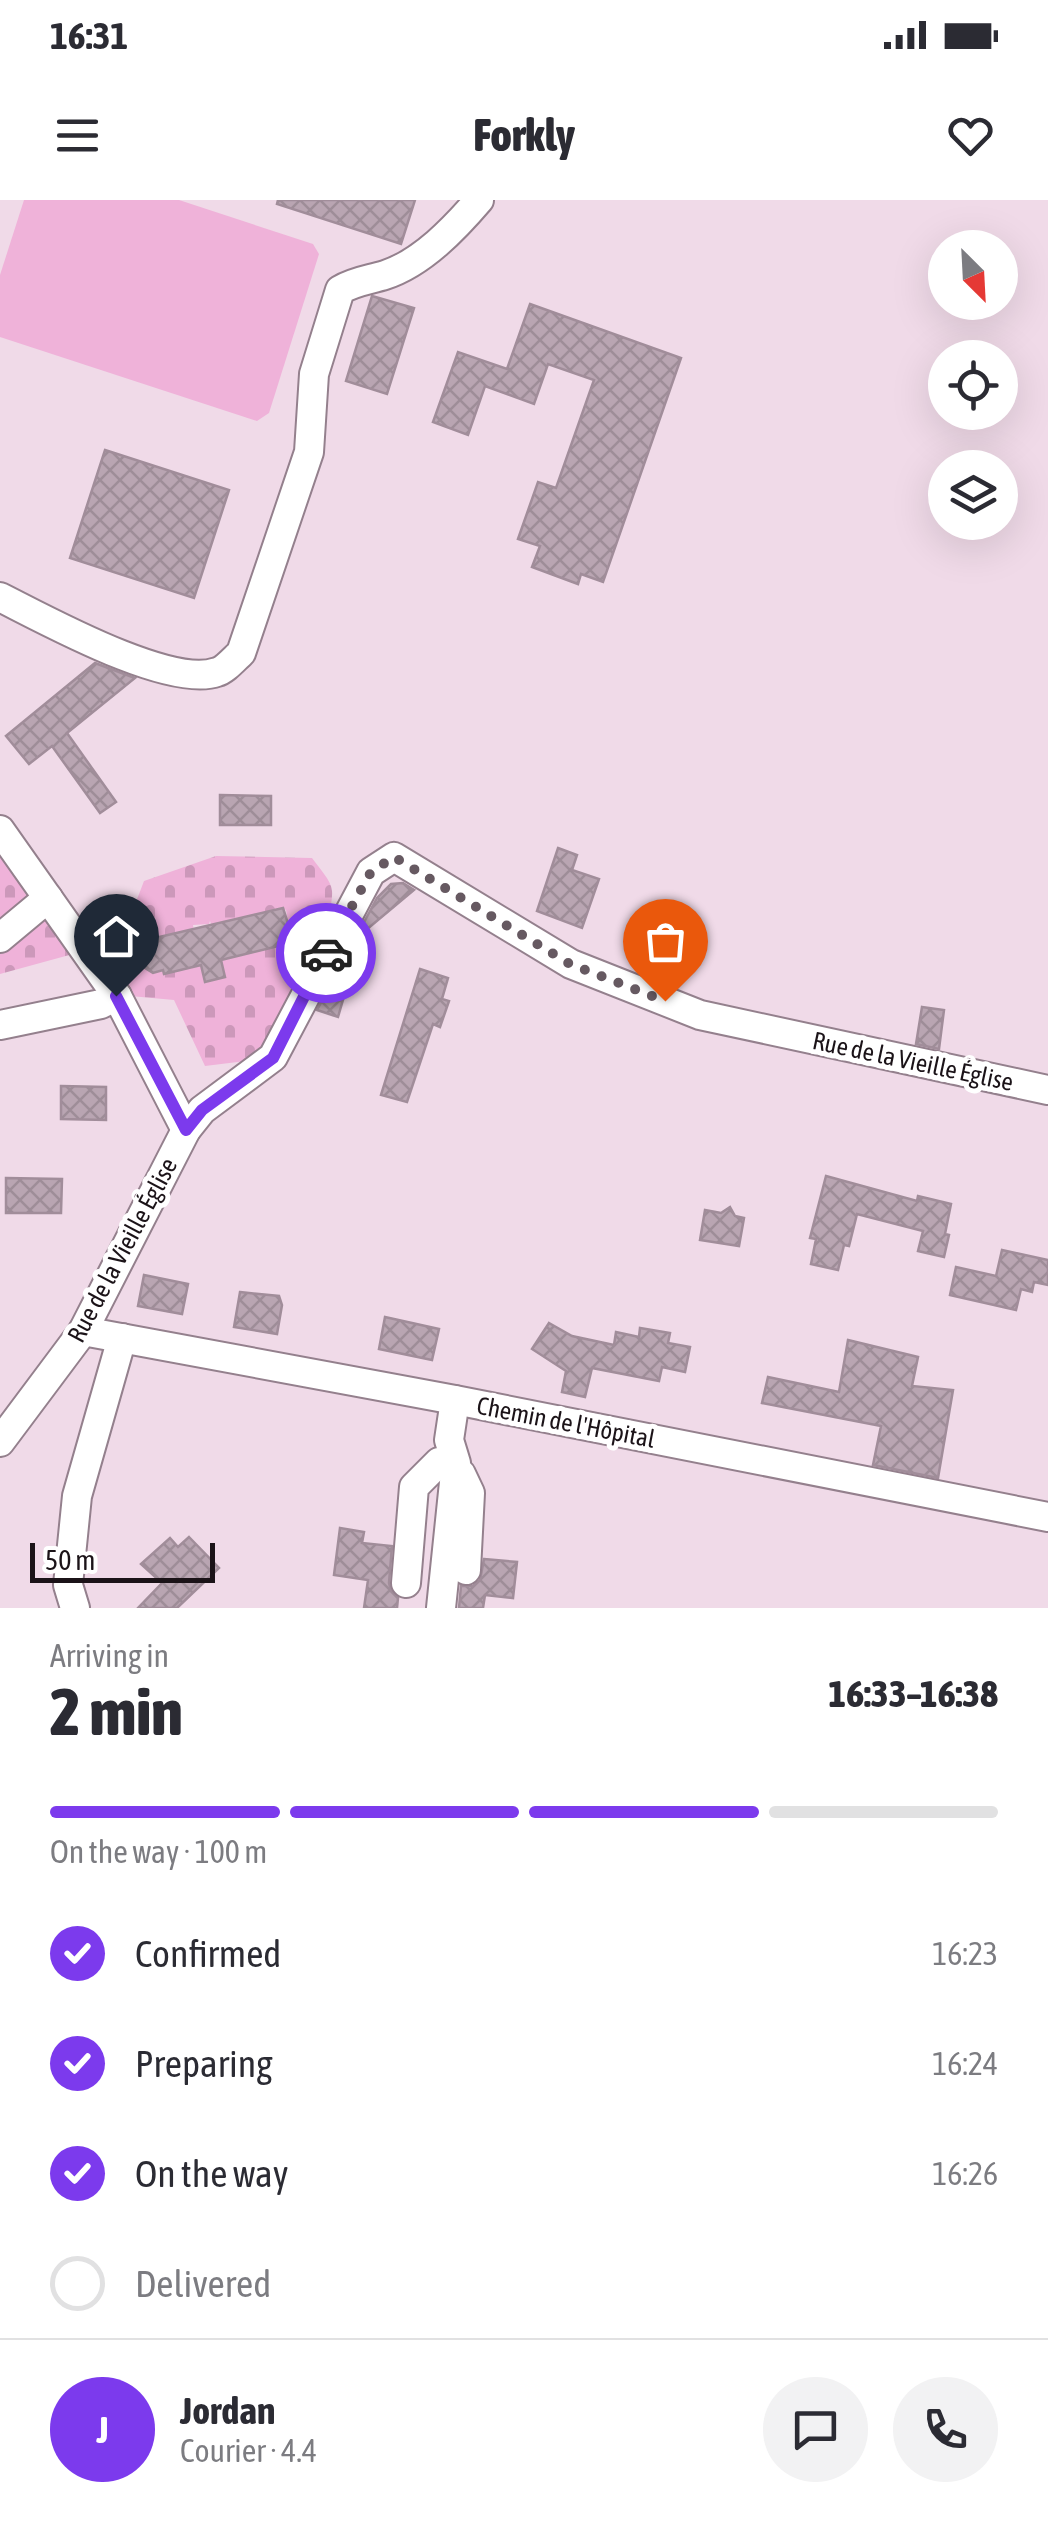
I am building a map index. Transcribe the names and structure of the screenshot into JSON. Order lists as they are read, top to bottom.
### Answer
{
  "streets": {
    "street": ["Rue de la Vieille Église", "Chemin de l'Hôpital"]
  },
  "crossings": [
    ["Rue de la Vieille Église", "Chemin de l'Hôpital"]
  ],
  "scale_bar": "50 m",
  "north": "bottom right",
  "page": {
    "status": "16:31",
    "header": "Forkly",
    "scale": "50 m",
    "heading": ["2 min", "Arriving in", "16:33–16:38"],
    "panel": ["Jordan", "Courier · 4.4"],
    "bar": "On the way · 100 m",
    "list": [
      ["Confirmed", "16:23"],
      ["Preparing", "16:24"],
      ["On the way", "16:26"],
      "Delivered"
    ],
    "round": "J"
  }
}
